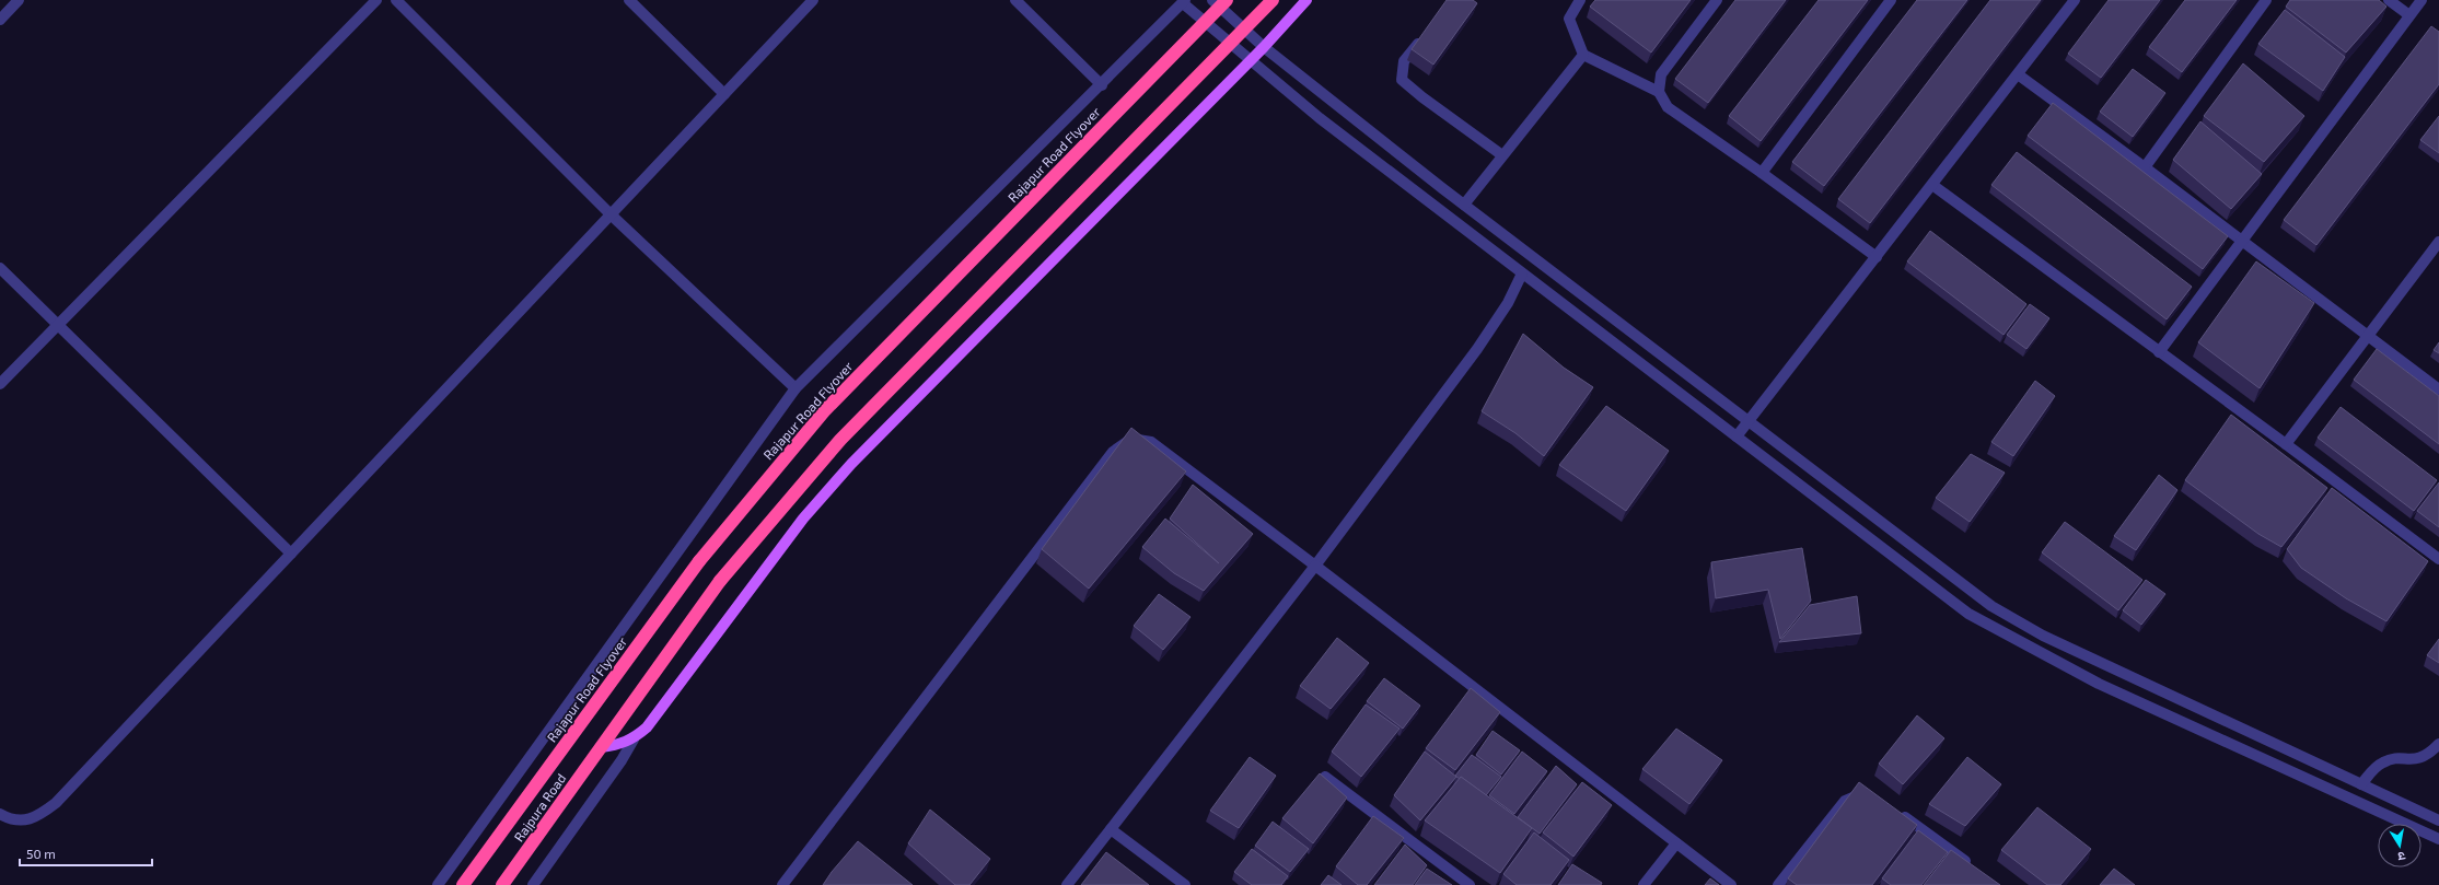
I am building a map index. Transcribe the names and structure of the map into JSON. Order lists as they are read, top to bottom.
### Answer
{
  "streets": {
    "highway": ["Rajapur Road Flyover", "Rajpura Road"]
  },
  "scale_bar": "50 m",
  "north": "bottom"
}
